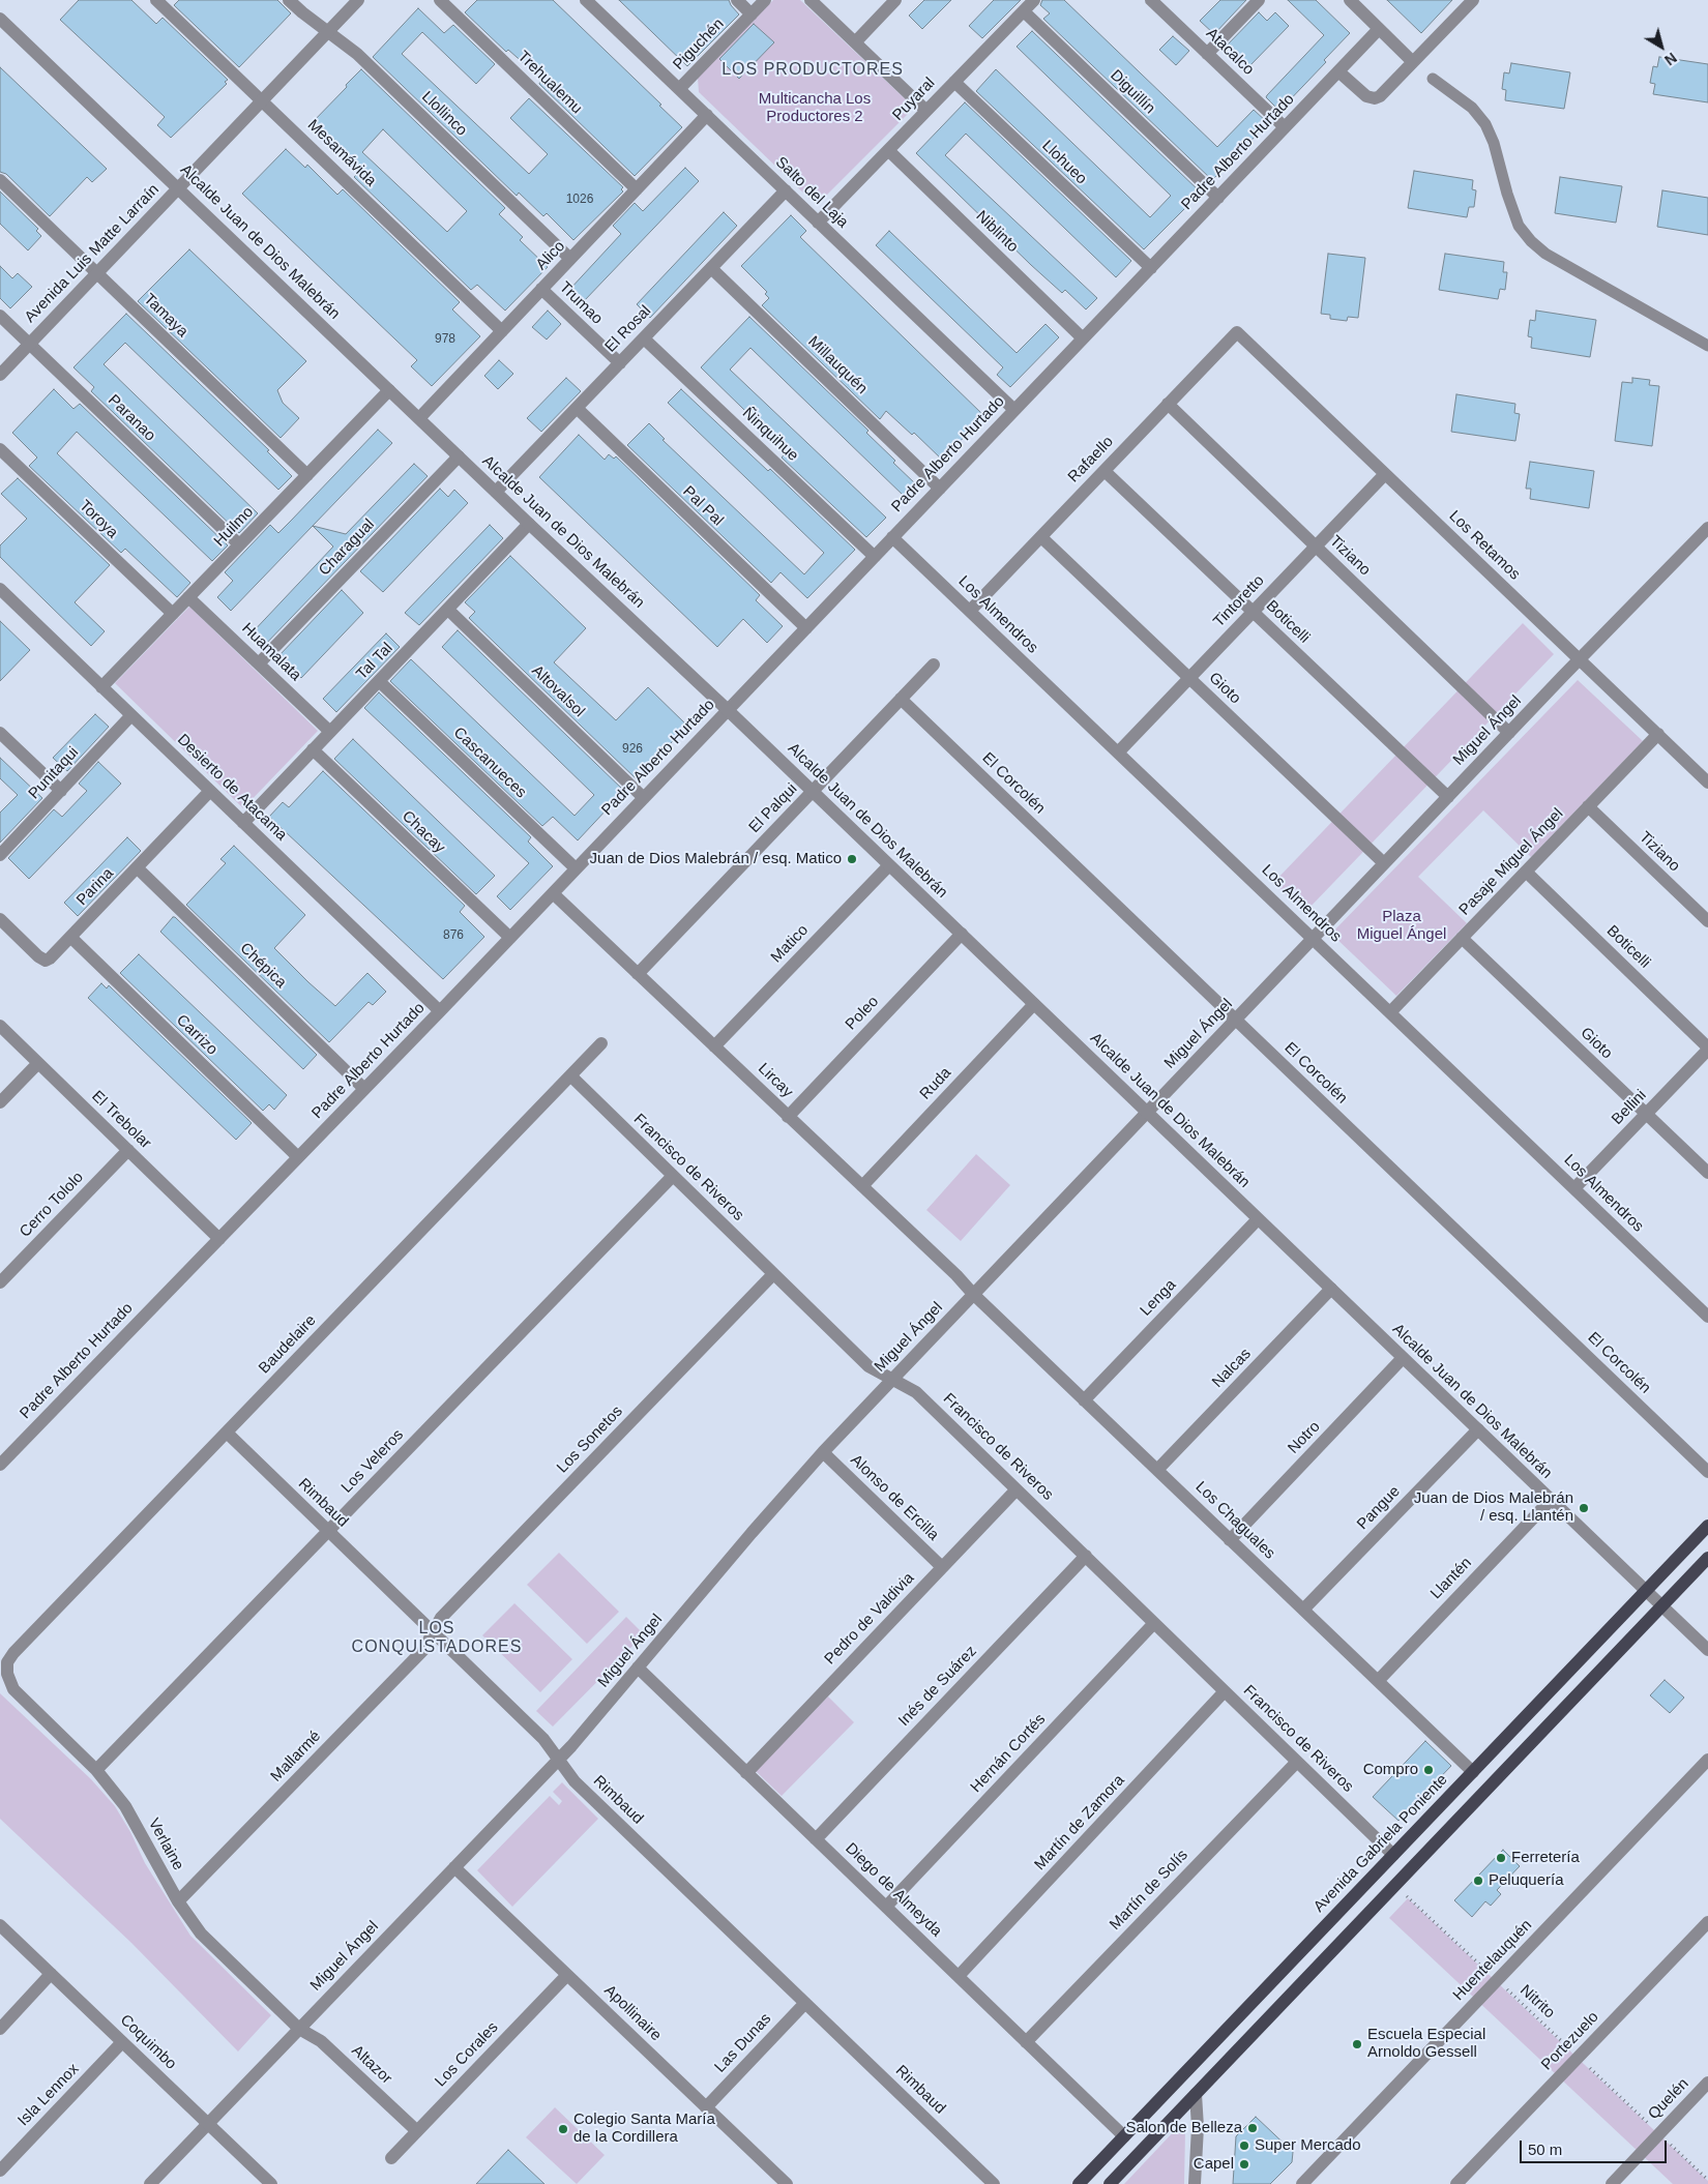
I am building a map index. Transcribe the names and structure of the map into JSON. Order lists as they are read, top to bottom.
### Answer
{
  "streets": {
    "main road": ["Avenida Gabriela Poniente"],
    "street": [
      "Piguchén",
      "Atacalco",
      "Trehualemu",
      "Diguillín",
      "Puyaral",
      "Llollinco",
      "Padre Alberto Hurtado",
      "Mesamávida",
      "Llohueo",
      "Salto del Laja",
      "Niblinto",
      "Alcalde Juan de Dios Malebrán",
      "Avenida Luis Matte Larraín",
      "Alico",
      "Trumao",
      "Tamaya",
      "El Rosal",
      "Millauquén",
      "Paranao",
      "Ñinquihue",
      "Rafaello",
      "Pal Pal",
      "Toroya",
      "Huilmo",
      "Los Retamos",
      "Charagual",
      "Tiziano",
      "Tintoretto",
      "Los Almendros",
      "Boticelli",
      "Huamalata",
      "Tal Tal",
      "Gioto",
      "Altovalsol",
      "Miguel Ángel",
      "Cascanueces",
      "Punitaqui",
      "El Corcolén",
      "Desierto de Atacama",
      "El Palqui",
      "Chacay",
      "Pasaje Miguel Ángel",
      "Parina",
      "Matico",
      "Chépica",
      "Poleo",
      "Carrizo",
      "Lircay",
      "Ruda",
      "Bellini",
      "El Trebolar",
      "Francisco de Riveros",
      "Cerro Tololo",
      "Lenga",
      "Baudelaire",
      "Nalcas",
      "Notro",
      "Los Sonetos",
      "Los Veleros",
      "Alonso de Ercilla",
      "Rimbaud",
      "Pangue",
      "Los Chaguales",
      "Llantén",
      "Pedro de Valdivia",
      "Inés de Suárez",
      "Hernán Cortés",
      "Mallarmé",
      "Martín de Zamora",
      "Verlaine",
      "Diego de Almeyda",
      "Martín de Solís",
      "Huentelauquén",
      "Apollinaire",
      "Portezuelo",
      "Coquimbo",
      "Las Dunas",
      "Los Corales",
      "Altazor",
      "Isla Lennox",
      "Quelén"
    ],
    "path": ["Nitrito"]
  },
  "crossings": [
    ["Piguchén", "Salto del Laja"],
    ["Atacalco", "Padre Alberto Hurtado"],
    ["Trehualemu", "Alico"],
    ["Diguillín", "Puyaral"],
    ["Diguillín", "Padre Alberto Hurtado"],
    ["Puyaral", "Llohueo"],
    ["Puyaral", "Salto del Laja"],
    ["Puyaral", "Niblinto"],
    ["Llollinco", "Avenida Luis Matte Larraín"],
    ["Llollinco", "Alico"],
    ["Padre Alberto Hurtado", "Llohueo"],
    ["Padre Alberto Hurtado", "Salto del Laja"],
    ["Padre Alberto Hurtado", "Niblinto"],
    ["Padre Alberto Hurtado", "Alcalde Juan de Dios Malebrán"],
    ["Padre Alberto Hurtado", "Millauquén"],
    ["Padre Alberto Hurtado", "Ñinquihue"],
    ["Padre Alberto Hurtado", "Pal Pal"],
    ["Padre Alberto Hurtado", "Los Almendros"],
    ["Padre Alberto Hurtado", "Altovalsol"],
    ["Padre Alberto Hurtado", "Cascanueces"],
    ["Padre Alberto Hurtado", "Desierto de Atacama"],
    ["Padre Alberto Hurtado", "Chacay"],
    ["Padre Alberto Hurtado", "Chépica"],
    ["Padre Alberto Hurtado", "Carrizo"],
    ["Padre Alberto Hurtado", "Lircay"],
    ["Padre Alberto Hurtado", "El Trebolar"],
    ["Mesamávida", "Avenida Luis Matte Larraín"],
    ["Mesamávida", "Alico"],
    ["Salto del Laja", "Alico"],
    ["Salto del Laja", "El Rosal"],
    ["Alcalde Juan de Dios Malebrán", "Avenida Luis Matte Larraín"],
    ["Alcalde Juan de Dios Malebrán", "Alico"],
    ["Alcalde Juan de Dios Malebrán", "El Rosal"],
    ["Alcalde Juan de Dios Malebrán", "Huilmo"],
    ["Alcalde Juan de Dios Malebrán", "Charagual"],
    ["Alcalde Juan de Dios Malebrán", "Tal Tal"],
    ["Alcalde Juan de Dios Malebrán", "Miguel Ángel"],
    ["Alcalde Juan de Dios Malebrán", "El Palqui"],
    ["Alcalde Juan de Dios Malebrán", "Matico"],
    ["Alcalde Juan de Dios Malebrán", "Poleo"],
    ["Alcalde Juan de Dios Malebrán", "Ruda"],
    ["Alcalde Juan de Dios Malebrán", "Lenga"],
    ["Alcalde Juan de Dios Malebrán", "Nalcas"],
    ["Alcalde Juan de Dios Malebrán", "Notro"],
    ["Alcalde Juan de Dios Malebrán", "Pangue"],
    ["Alcalde Juan de Dios Malebrán", "Llantén"],
    ["Alcalde Juan de Dios Malebrán", "Avenida Gabriela Poniente"],
    ["Avenida Luis Matte Larraín", "Tamaya"],
    ["Avenida Luis Matte Larraín", "Paranao"],
    ["Alico", "Trumao"],
    ["Trumao", "El Rosal"],
    ["Tamaya", "Huilmo"],
    ["El Rosal", "Millauquén"],
    ["El Rosal", "Ñinquihue"],
    ["El Rosal", "Pal Pal"],
    ["Paranao", "Huilmo"],
    ["Rafaello", "Los Retamos"],
    ["Rafaello", "Tiziano"],
    ["Rafaello", "Los Almendros"],
    ["Rafaello", "Boticelli"],
    ["Rafaello", "Gioto"],
    ["Toroya", "Huilmo"],
    ["Huilmo", "Huamalata"],
    ["Huilmo", "Desierto de Atacama"],
    ["Los Retamos", "Tintoretto"],
    ["Los Retamos", "Miguel Ángel"],
    ["Los Retamos", "Pasaje Miguel Ángel"],
    ["Charagual", "Huamalata"],
    ["Tiziano", "Tintoretto"],
    ["Tiziano", "Miguel Ángel"],
    ["Tiziano", "Pasaje Miguel Ángel"],
    ["Tintoretto", "Los Almendros"],
    ["Tintoretto", "Boticelli"],
    ["Tintoretto", "Gioto"],
    ["Los Almendros", "Miguel Ángel"],
    ["Los Almendros", "Pasaje Miguel Ángel"],
    ["Los Almendros", "Bellini"],
    ["Boticelli", "Miguel Ángel"],
    ["Boticelli", "Pasaje Miguel Ángel"],
    ["Boticelli", "Bellini"],
    ["Huamalata", "Tal Tal"],
    ["Tal Tal", "Altovalsol"],
    ["Tal Tal", "Cascanueces"],
    ["Tal Tal", "Desierto de Atacama"],
    ["Tal Tal", "Chacay"],
    ["Gioto", "Miguel Ángel"],
    ["Gioto", "Pasaje Miguel Ángel"],
    ["Gioto", "Bellini"],
    ["Miguel Ángel", "El Corcolén"],
    ["Miguel Ángel", "Lircay"],
    ["Miguel Ángel", "Francisco de Riveros"],
    ["Miguel Ángel", "Alonso de Ercilla"],
    ["Miguel Ángel", "Rimbaud"],
    ["Miguel Ángel", "Los Chaguales"],
    ["Miguel Ángel", "Verlaine"],
    ["Miguel Ángel", "Diego de Almeyda"],
    ["Miguel Ángel", "Apollinaire"],
    ["Miguel Ángel", "Coquimbo"],
    ["Miguel Ángel", "Altazor"],
    ["Punitaqui", "Desierto de Atacama"],
    ["El Corcolén", "El Palqui"],
    ["Desierto de Atacama", "Parina"],
    ["El Palqui", "Lircay"],
    ["Parina", "Chépica"],
    ["Parina", "Carrizo"],
    ["Matico", "Lircay"],
    ["Poleo", "Lircay"],
    ["Lircay", "Ruda"],
    ["Lircay", "Los Chaguales"],
    ["El Trebolar", "Cerro Tololo"],
    ["Francisco de Riveros", "Baudelaire"],
    ["Francisco de Riveros", "Los Sonetos"],
    ["Francisco de Riveros", "Los Veleros"],
    ["Francisco de Riveros", "Pedro de Valdivia"],
    ["Francisco de Riveros", "Inés de Suárez"],
    ["Francisco de Riveros", "Hernán Cortés"],
    ["Francisco de Riveros", "Martín de Zamora"],
    ["Francisco de Riveros", "Avenida Gabriela Poniente"],
    ["Francisco de Riveros", "Martín de Solís"],
    ["Lenga", "Los Chaguales"],
    ["Baudelaire", "Rimbaud"],
    ["Baudelaire", "Verlaine"],
    ["Nalcas", "Los Chaguales"],
    ["Notro", "Los Chaguales"],
    ["Los Sonetos", "Rimbaud"],
    ["Los Sonetos", "Mallarmé"],
    ["Los Veleros", "Rimbaud"],
    ["Los Veleros", "Verlaine"],
    ["Alonso de Ercilla", "Pedro de Valdivia"],
    ["Rimbaud", "Mallarmé"],
    ["Rimbaud", "Las Dunas"],
    ["Pangue", "Los Chaguales"],
    ["Los Chaguales", "Llantén"],
    ["Los Chaguales", "Avenida Gabriela Poniente"],
    ["Pedro de Valdivia", "Diego de Almeyda"],
    ["Inés de Suárez", "Diego de Almeyda"],
    ["Hernán Cortés", "Diego de Almeyda"],
    ["Mallarmé", "Verlaine"],
    ["Martín de Zamora", "Diego de Almeyda"],
    ["Avenida Gabriela Poniente", "Diego de Almeyda"],
    ["Verlaine", "Altazor"],
    ["Diego de Almeyda", "Martín de Solís"],
    ["Huentelauquén", "Nitrito"],
    ["Nitrito", "Portezuelo"],
    ["Nitrito", "Quelén"],
    ["Apollinaire", "Las Dunas"],
    ["Apollinaire", "Los Corales"],
    ["Coquimbo", "Isla Lennox"],
    ["Los Corales", "Altazor"]
  ],
  "districts": ["LOS PRODUCTORES", "LOS CONQUISTADORES"],
  "parks": ["Multicancha Los Productores 2", "Plaza Miguel Ángel"],
  "places": [
    "Juan de Dios Malebrán / esq. Matico",
    "Juan de Dios Malebrán / esq. Llantén",
    "Compro",
    "Ferretería",
    "Peluquería",
    "Escuela Especial Arnoldo Gessell",
    "Salon de Belleza",
    "Colegio Santa María de la Cordillera",
    "Super Mercado",
    "Capel"
  ],
  "house_numbers": [
    "1026",
    "978",
    "926",
    "876"
  ],
  "scale_bar": "50 m",
  "north": "bottom right"
}
